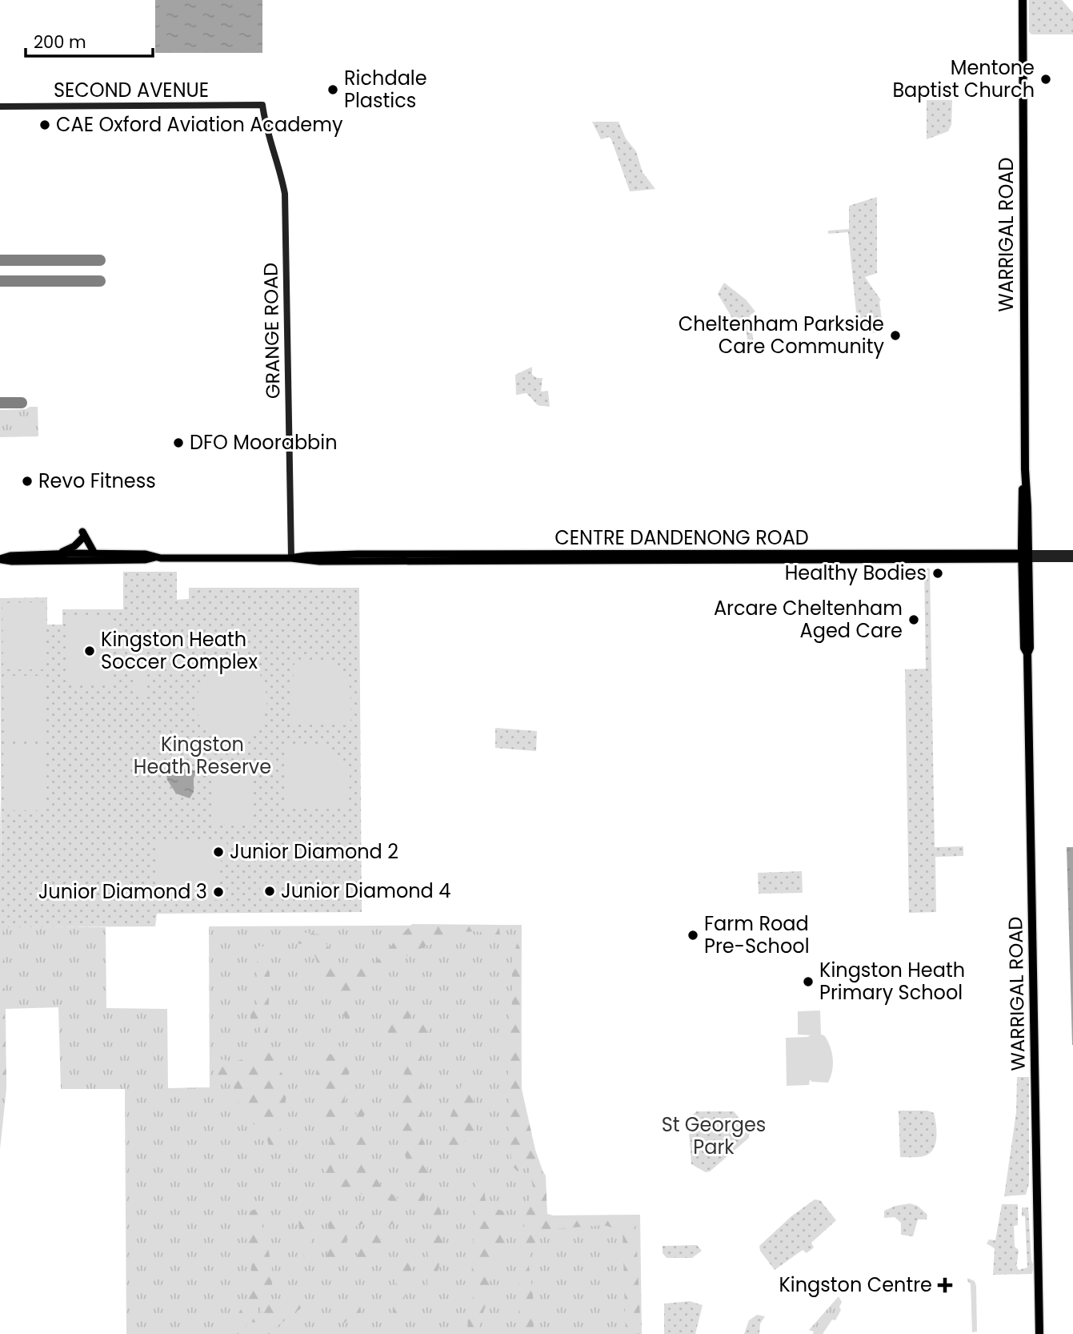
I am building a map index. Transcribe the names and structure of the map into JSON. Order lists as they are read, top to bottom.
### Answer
{
  "streets": {
    "highway": ["WARRIGAL ROAD"],
    "main road": ["SECOND AVENUE", "GRANGE ROAD", "CENTRE DANDENONG ROAD"]
  },
  "crossings": [
    ["SECOND AVENUE", "GRANGE ROAD"],
    ["WARRIGAL ROAD", "CENTRE DANDENONG ROAD"],
    ["GRANGE ROAD", "CENTRE DANDENONG ROAD"]
  ],
  "parks": ["Kingston Heath Reserve", "St Georges Park"],
  "places": {
    "other": [
      "Mentone Baptist Church",
      "Richdale Plastics",
      "CAE Oxford Aviation Academy",
      "Cheltenham Parkside Care Community",
      "DFO Moorabbin",
      "Revo Fitness",
      "Healthy Bodies",
      "Arcare Cheltenham Aged Care",
      "Kingston Heath Soccer Complex",
      "Junior Diamond 2",
      "Junior Diamond 4",
      "Junior Diamond 3",
      "Farm Road Pre-School",
      "Kingston Heath Primary School"
    ],
    "health": ["Kingston Centre"]
  },
  "scale_bar": "200 m"
}
